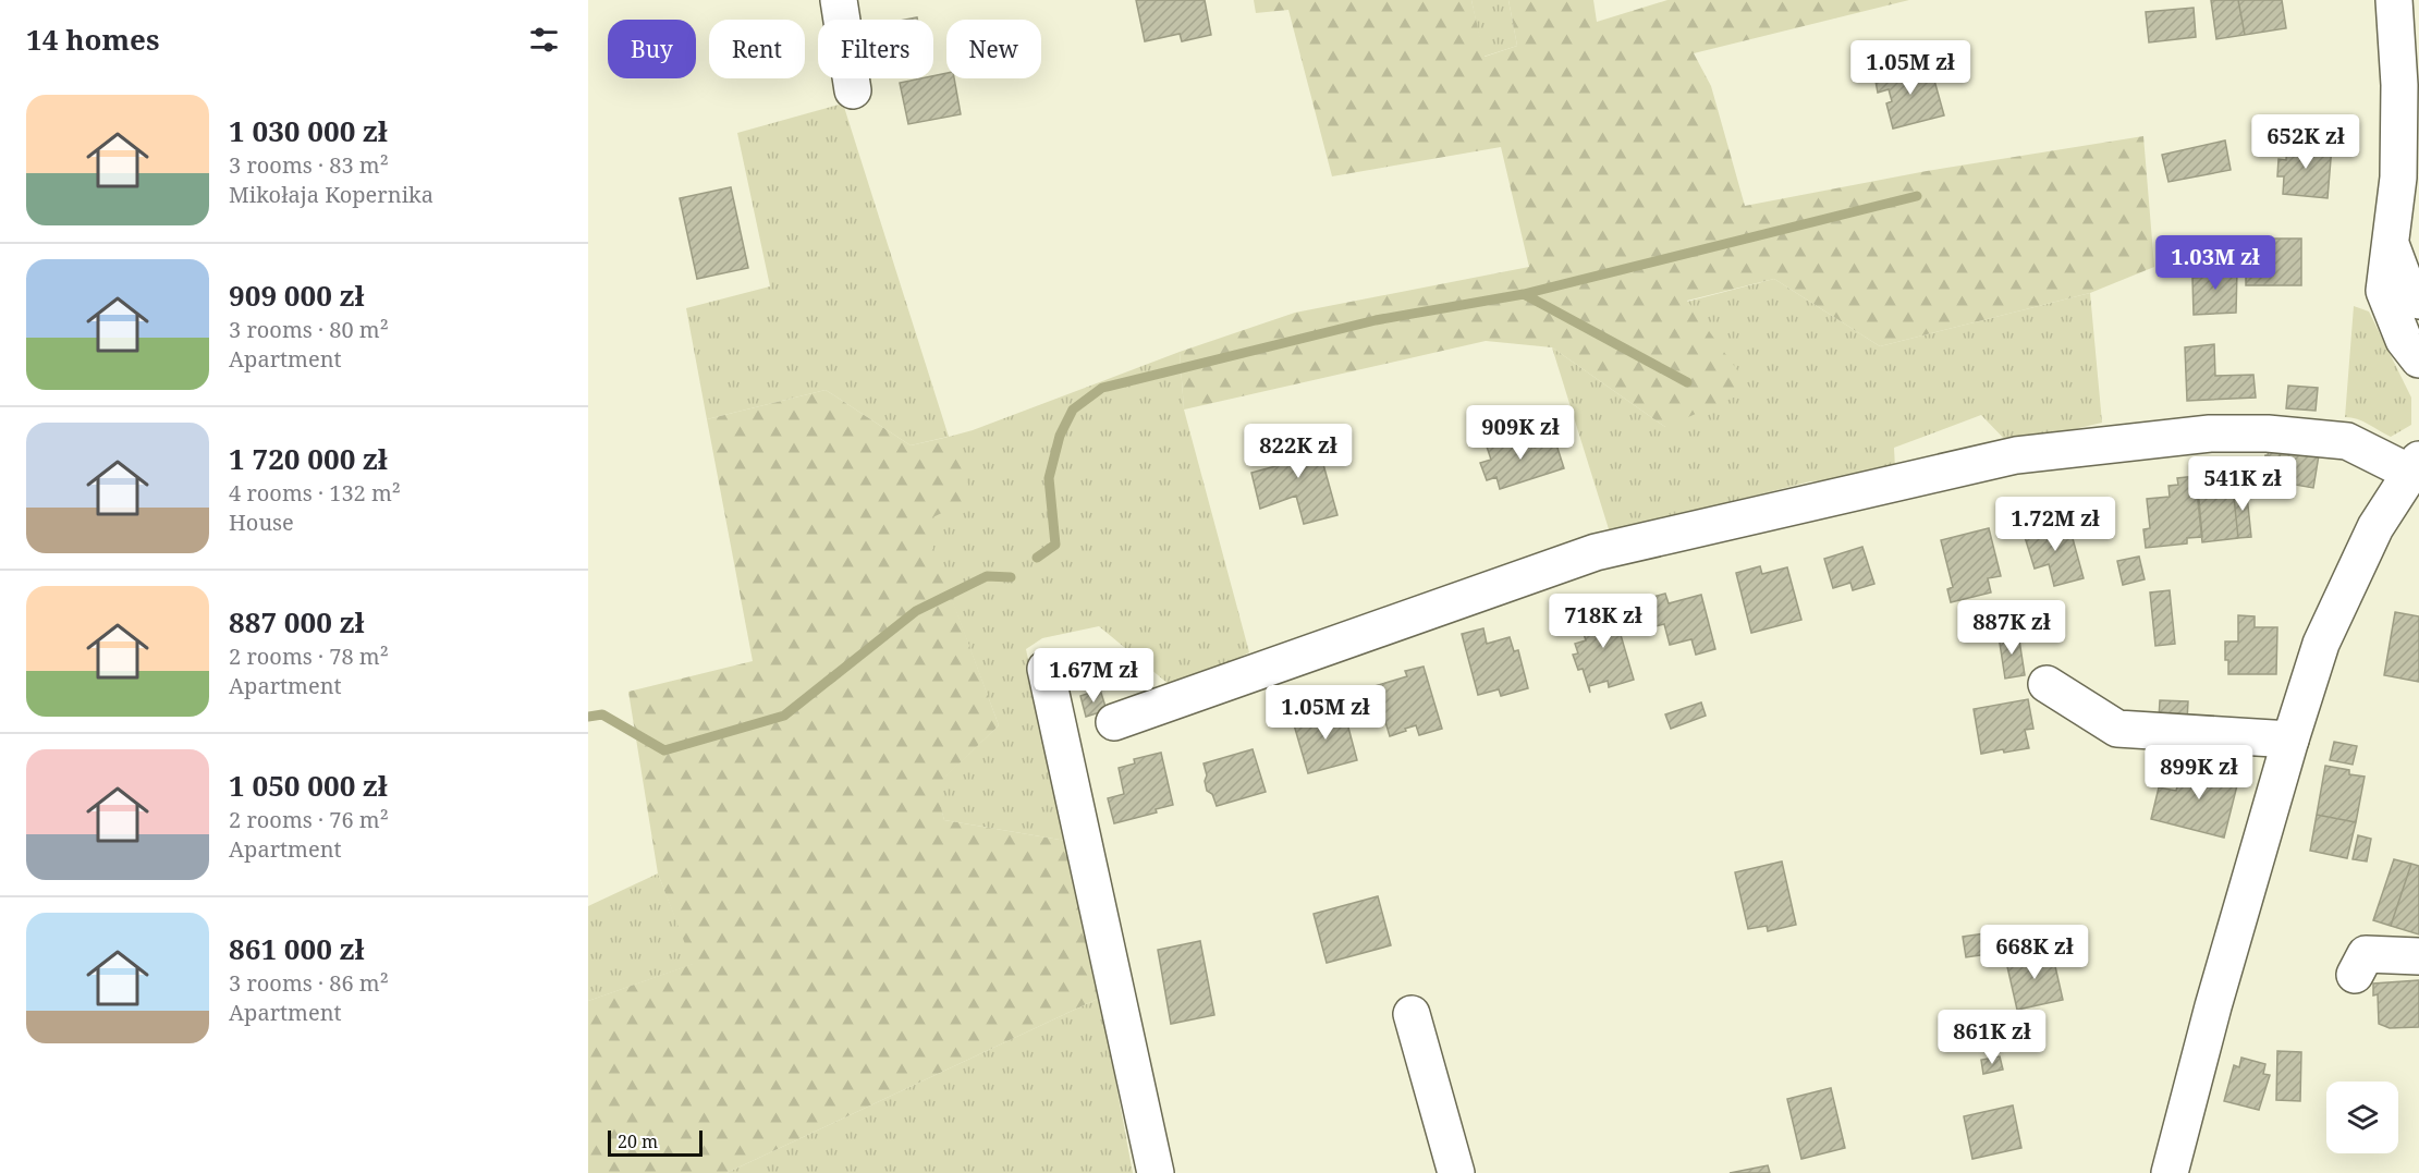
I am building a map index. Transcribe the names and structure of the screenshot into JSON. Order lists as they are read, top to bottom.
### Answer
{
  "scale_bar": "20 m",
  "page": {
    "heading": "14 homes",
    "chip": [
      "Buy",
      "Rent",
      "Filters",
      "New"
    ],
    "price": [
      "1.05M zł",
      "652K zł",
      "1.03M zł",
      "909K zł",
      "822K zł",
      "541K zł",
      "1.72M zł",
      "718K zł",
      "887K zł",
      "1.67M zł",
      "1.05M zł",
      "899K zł",
      "668K zł",
      "861K zł"
    ],
    "list": [
      {
        "name": "1 030 000 zł",
        "note": "3 rooms · 83 m² · Mikołaja Kopernika"
      },
      {
        "name": "909 000 zł",
        "note": "3 rooms · 80 m² · Apartment"
      },
      {
        "name": "1 720 000 zł",
        "note": "4 rooms · 132 m² · House"
      },
      {
        "name": "887 000 zł",
        "note": "2 rooms · 78 m² · Apartment"
      },
      {
        "name": "1 050 000 zł",
        "note": "2 rooms · 76 m² · Apartment"
      },
      {
        "name": "861 000 zł",
        "note": "3 rooms · 86 m² · Apartment"
      }
    ],
    "scale": "20 m"
  }
}
